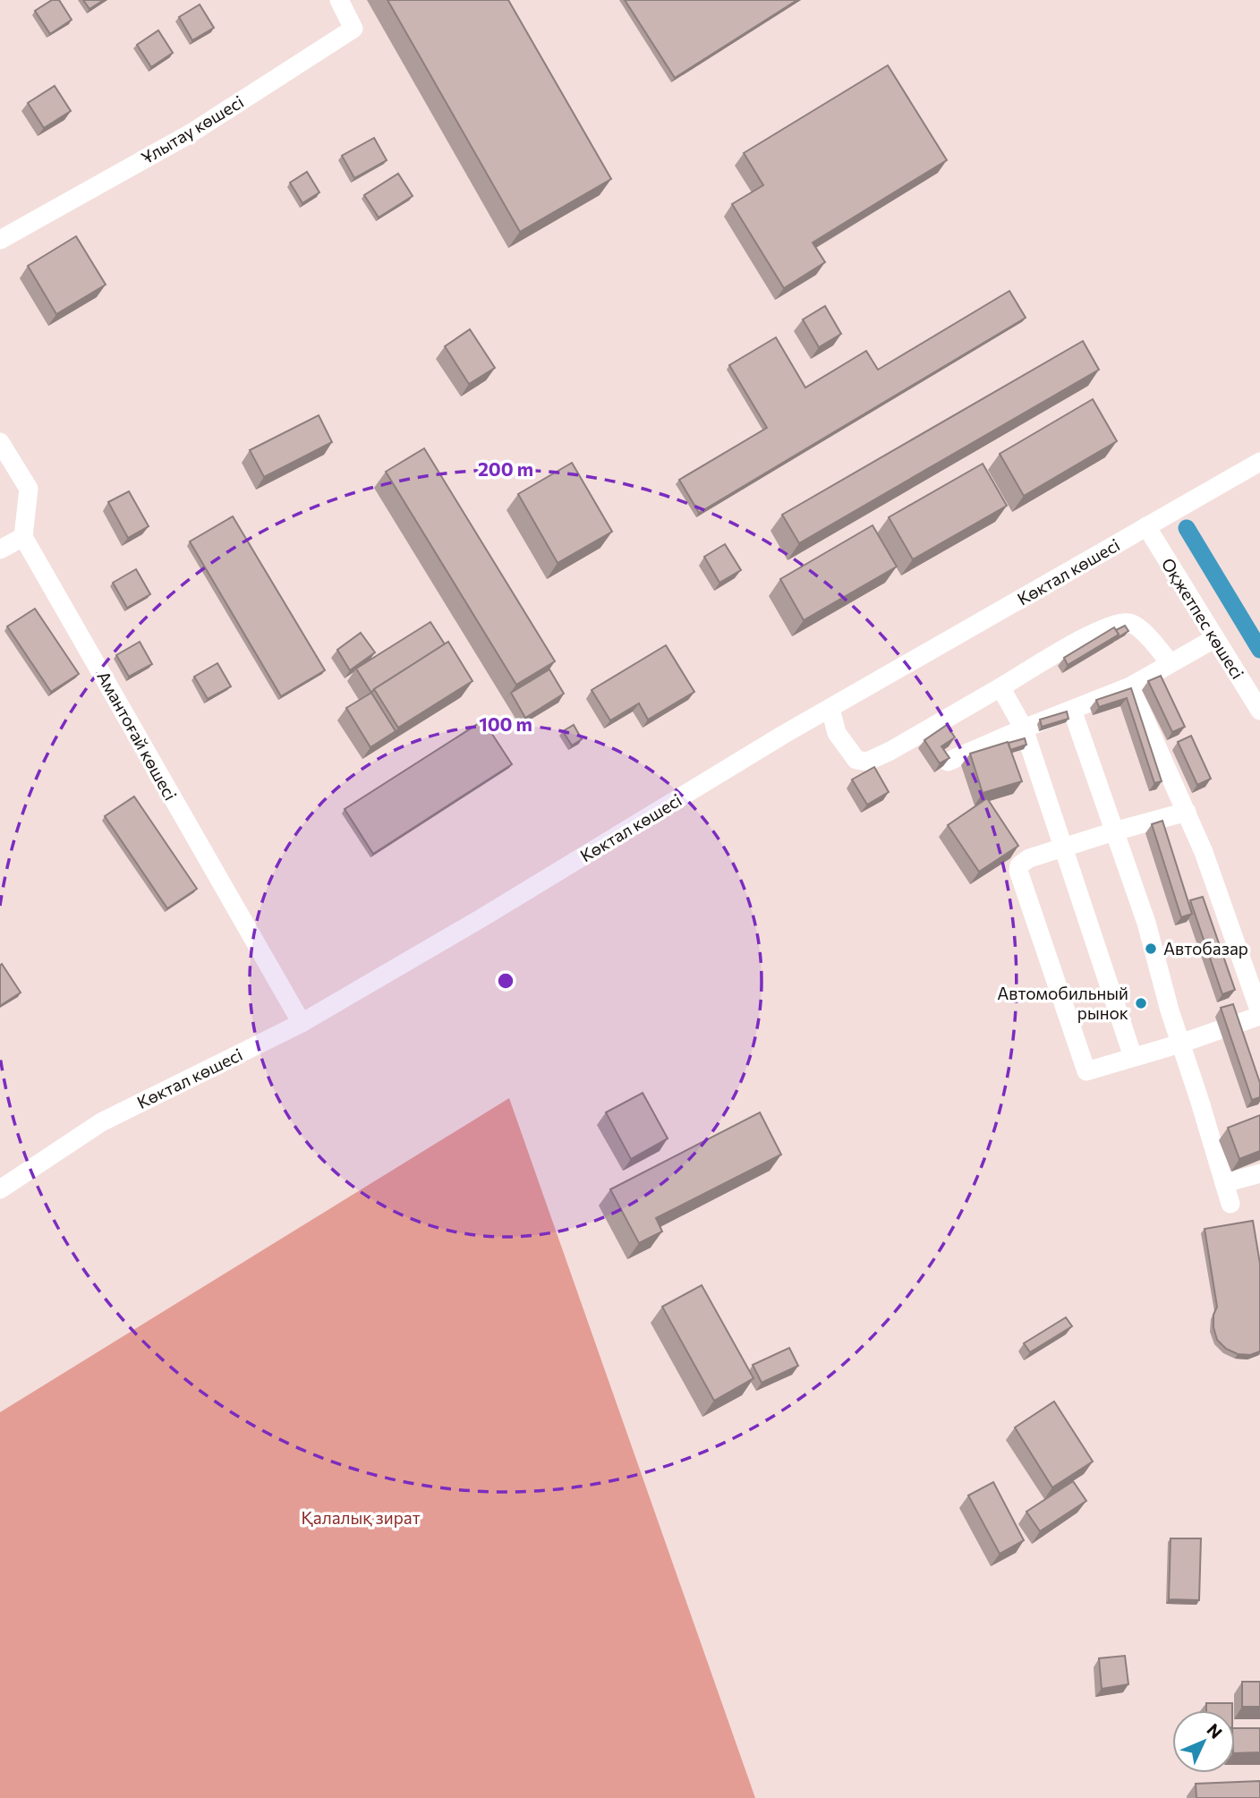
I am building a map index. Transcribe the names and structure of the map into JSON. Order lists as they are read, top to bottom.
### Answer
{
  "streets": {
    "street": [
      "Ұлытау көшесі",
      "Көктал көшесі",
      "Оқжетпес көшесі",
      "Амантоғай көшесі"
    ]
  },
  "crossings": [
    ["Көктал көшесі", "Оқжетпес көшесі"],
    ["Көктал көшесі", "Амантоғай көшесі"]
  ],
  "parks": ["Қалалық зират"],
  "places": ["Автобазар", "Автомобильный рынок"],
  "north": "top right",
  "rings": ["200 m", "100 m"]
}
